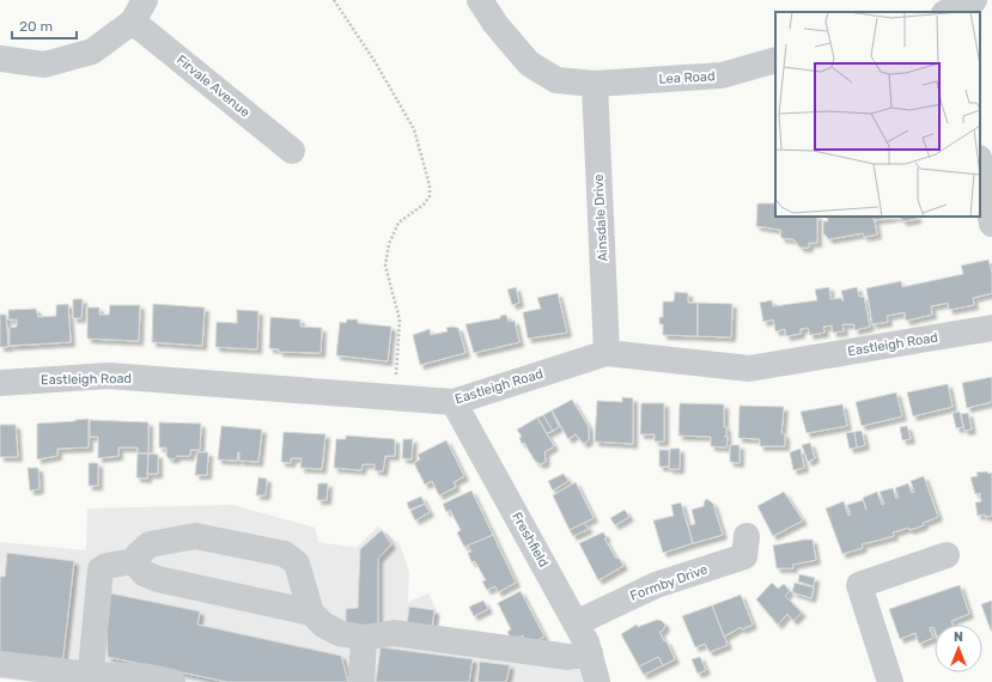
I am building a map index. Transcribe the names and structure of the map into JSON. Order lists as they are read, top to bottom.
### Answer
{
  "streets": {
    "street": [
      "Lea Road",
      "Firvale Avenue",
      "Ainsdale Drive",
      "Eastleigh Road",
      "Freshfield",
      "Formby Drive"
    ]
  },
  "crossings": [
    ["Lea Road", "Ainsdale Drive"],
    ["Ainsdale Drive", "Eastleigh Road"],
    ["Eastleigh Road", "Freshfield"],
    ["Freshfield", "Formby Drive"]
  ],
  "scale_bar": "20 m",
  "north": "top"
}
